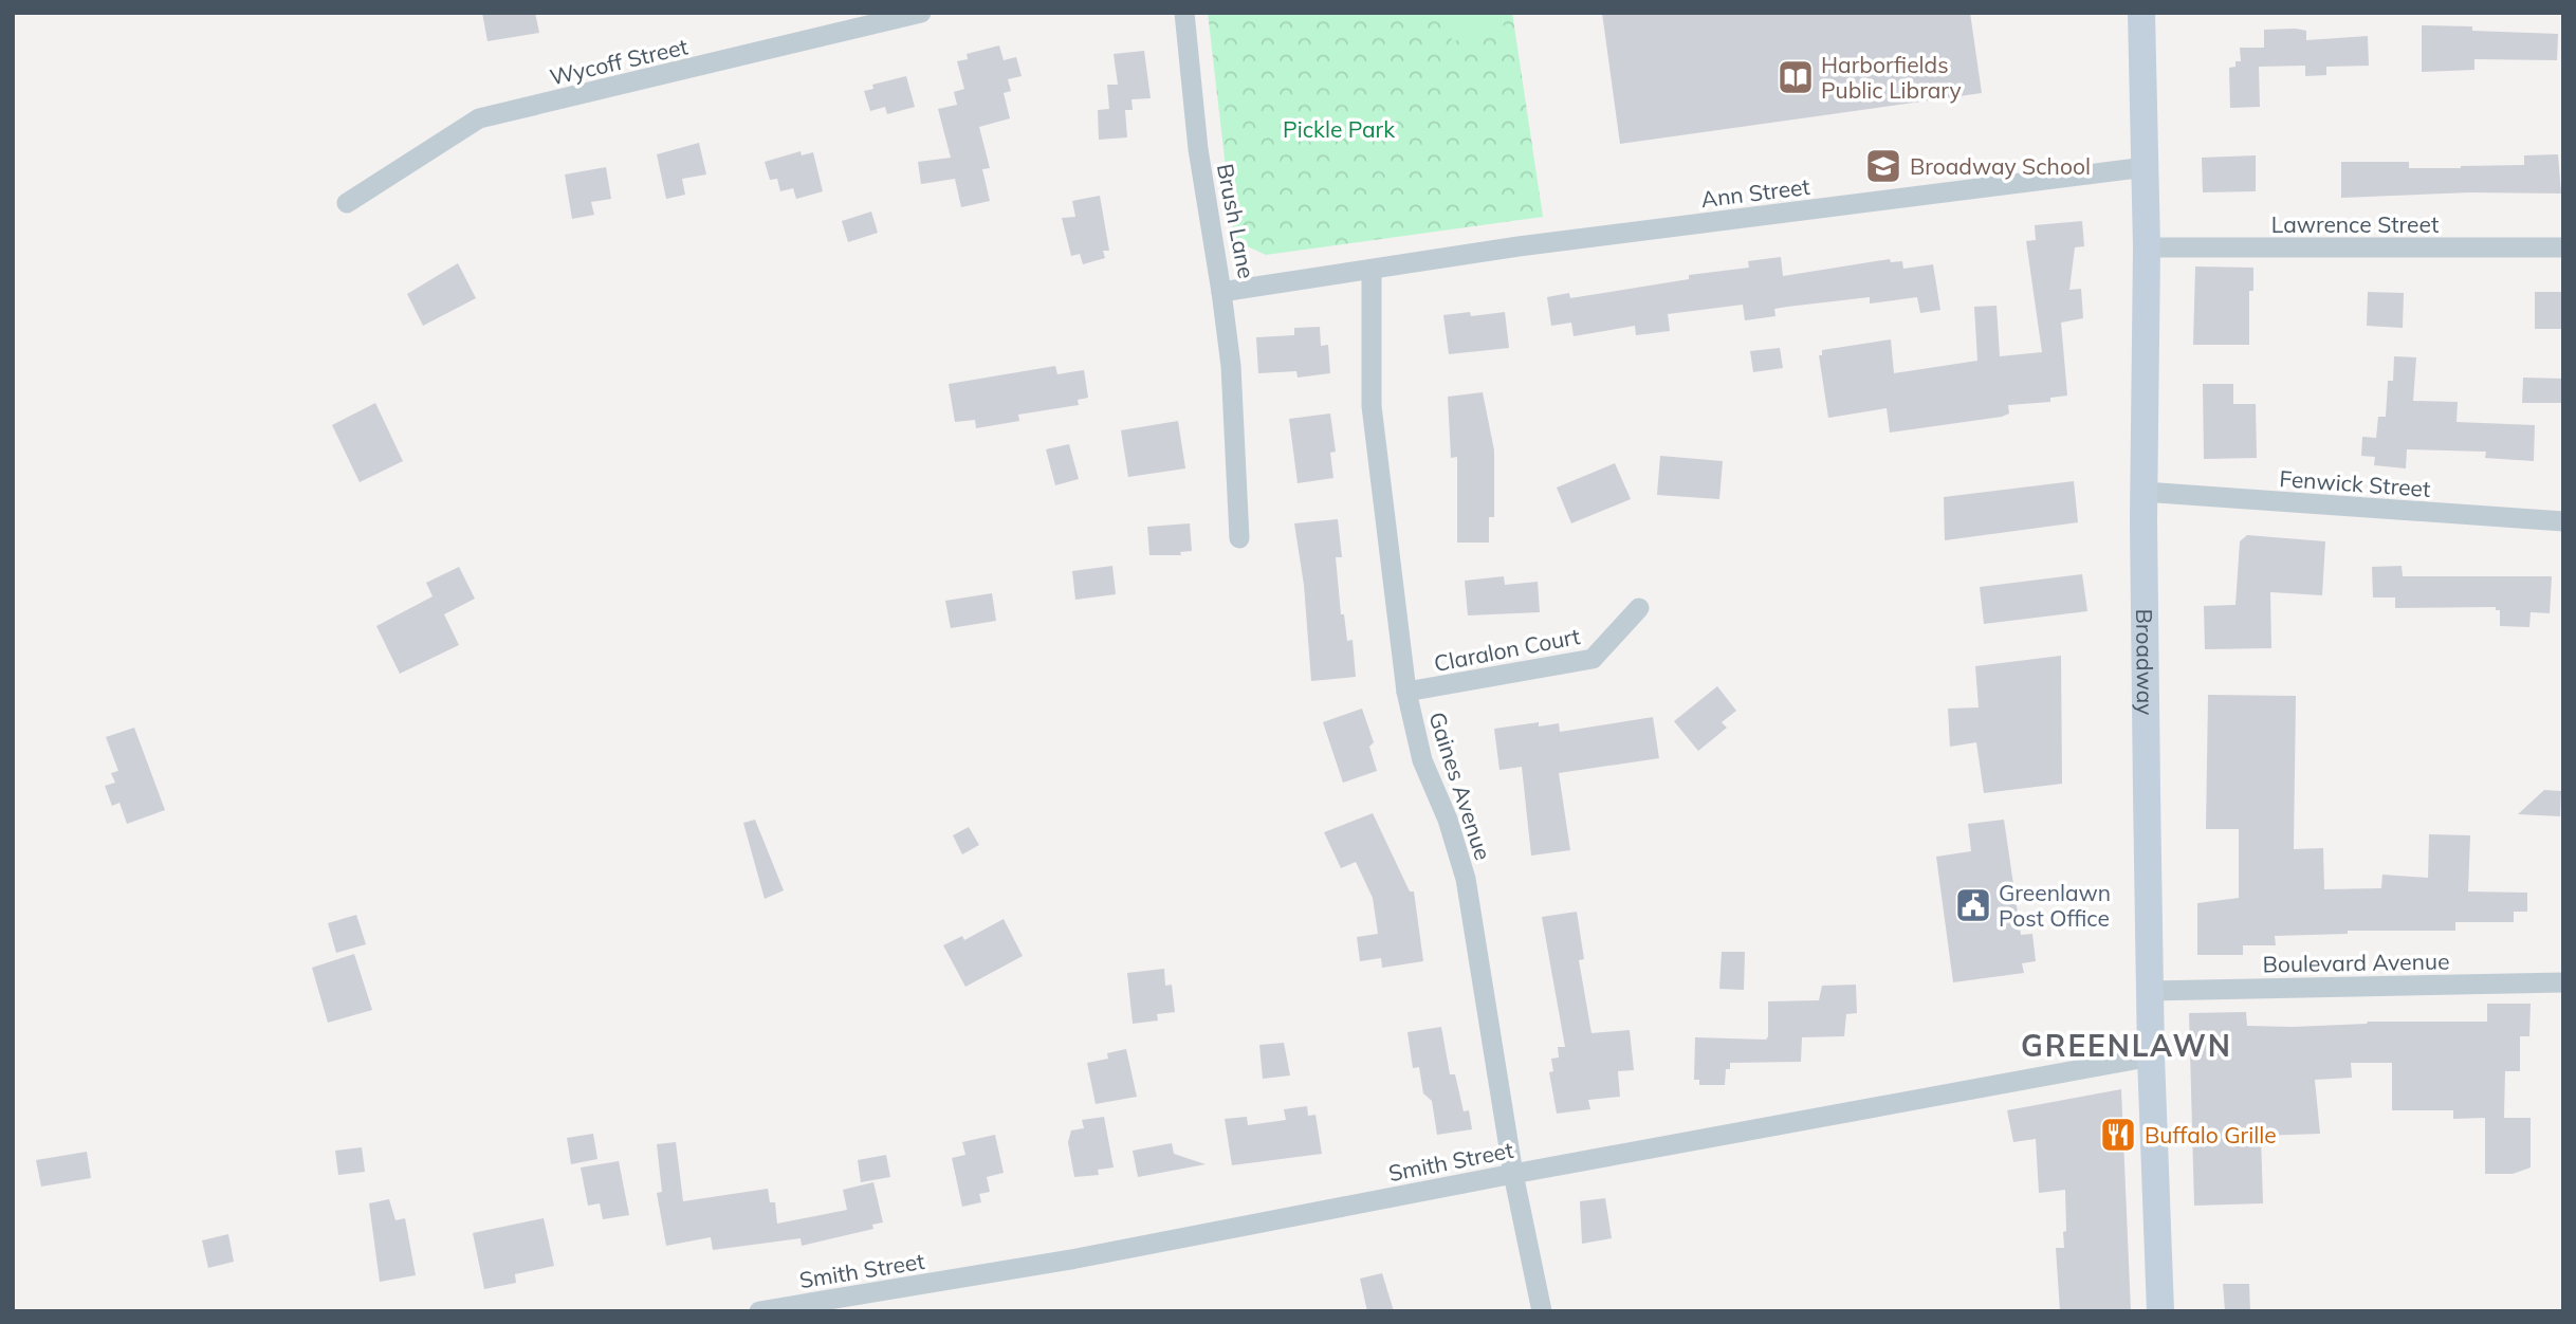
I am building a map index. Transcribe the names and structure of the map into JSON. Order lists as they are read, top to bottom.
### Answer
{
  "streets": {
    "main road": ["Broadway"],
    "street": [
      "Wycoff Street",
      "Ann Street",
      "Brush Lane",
      "Lawrence Street",
      "Fenwick Street",
      "Claralon Court",
      "Gaines Avenue",
      "Boulevard Avenue",
      "Smith Street"
    ]
  },
  "crossings": [
    ["Ann Street", "Brush Lane"],
    ["Ann Street", "Broadway"],
    ["Ann Street", "Gaines Avenue"],
    ["Brush Lane", "Gaines Avenue"],
    ["Lawrence Street", "Broadway"],
    ["Fenwick Street", "Broadway"],
    ["Claralon Court", "Gaines Avenue"],
    ["Broadway", "Boulevard Avenue"],
    ["Broadway", "Smith Street"],
    ["Gaines Avenue", "Smith Street"]
  ],
  "districts": ["GREENLAWN"],
  "parks": ["Pickle Park"],
  "places": {
    "library": ["Harborfields Public Library"],
    "school or university": ["Broadway School"],
    "public building": ["Greenlawn Post Office"],
    "restaurant": ["Buffalo Grille"]
  }
}
